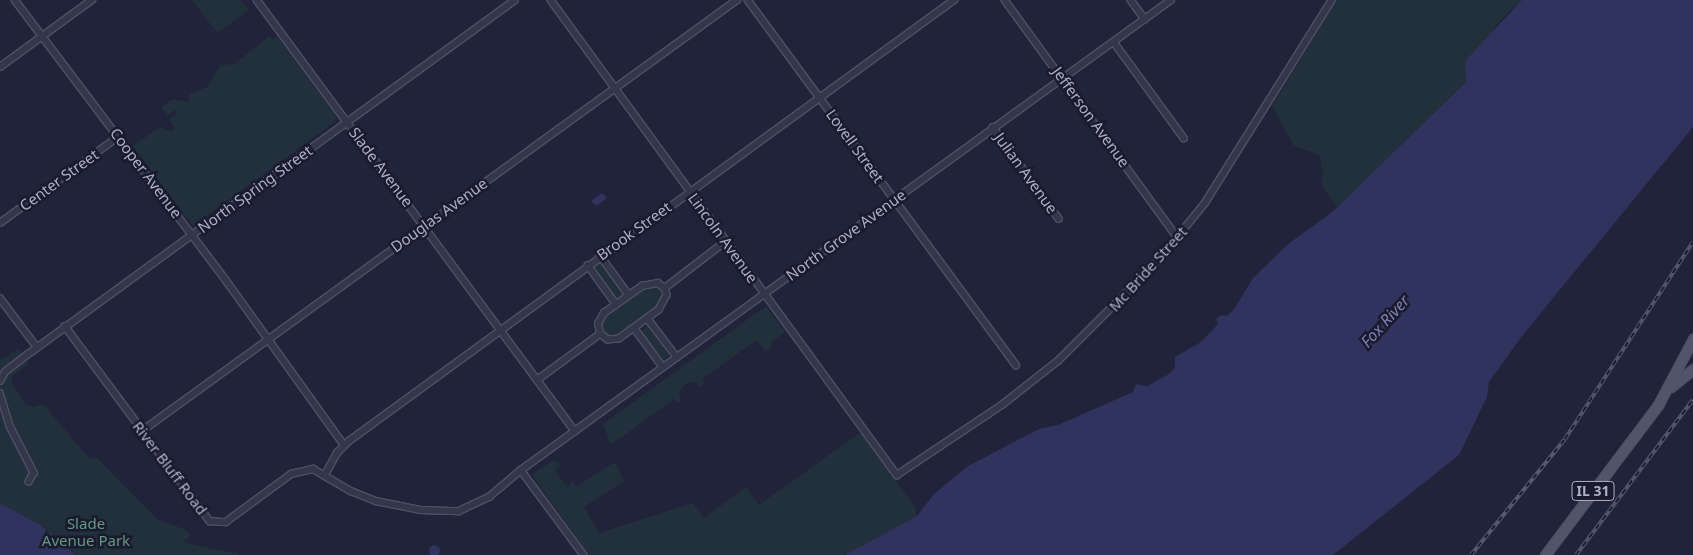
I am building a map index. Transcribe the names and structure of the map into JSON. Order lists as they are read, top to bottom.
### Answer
{
  "streets": {
    "main road": ["IL 31"],
    "street": [
      "Jefferson Avenue",
      "Lovell Street",
      "Slade Avenue",
      "Cooper Avenue",
      "Julian Avenue",
      "Center Street",
      "North Spring Street",
      "Douglas Avenue",
      "Brook Street",
      "North Grove Avenue",
      "Lincoln Avenue",
      "Mc Bride Street",
      "River Bluff Road"
    ]
  },
  "crossings": [
    ["Jefferson Avenue", "North Grove Avenue"],
    ["Jefferson Avenue", "Mc Bride Street"],
    ["Lovell Street", "Brook Street"],
    ["Lovell Street", "North Grove Avenue"],
    ["Slade Avenue", "North Spring Street"],
    ["Slade Avenue", "Douglas Avenue"],
    ["Slade Avenue", "Brook Street"],
    ["Slade Avenue", "North Grove Avenue"],
    ["Cooper Avenue", "Center Street"],
    ["Cooper Avenue", "North Spring Street"],
    ["Cooper Avenue", "Douglas Avenue"],
    ["Cooper Avenue", "Brook Street"],
    ["Julian Avenue", "North Grove Avenue"],
    ["North Spring Street", "River Bluff Road"],
    ["Douglas Avenue", "Lincoln Avenue"],
    ["Douglas Avenue", "River Bluff Road"],
    ["Brook Street", "Lincoln Avenue"],
    ["Brook Street", "River Bluff Road"],
    ["North Grove Avenue", "Lincoln Avenue"],
    ["Lincoln Avenue", "Mc Bride Street"]
  ],
  "water": ["Fox River"],
  "parks": ["Slade Avenue Park"]
}
